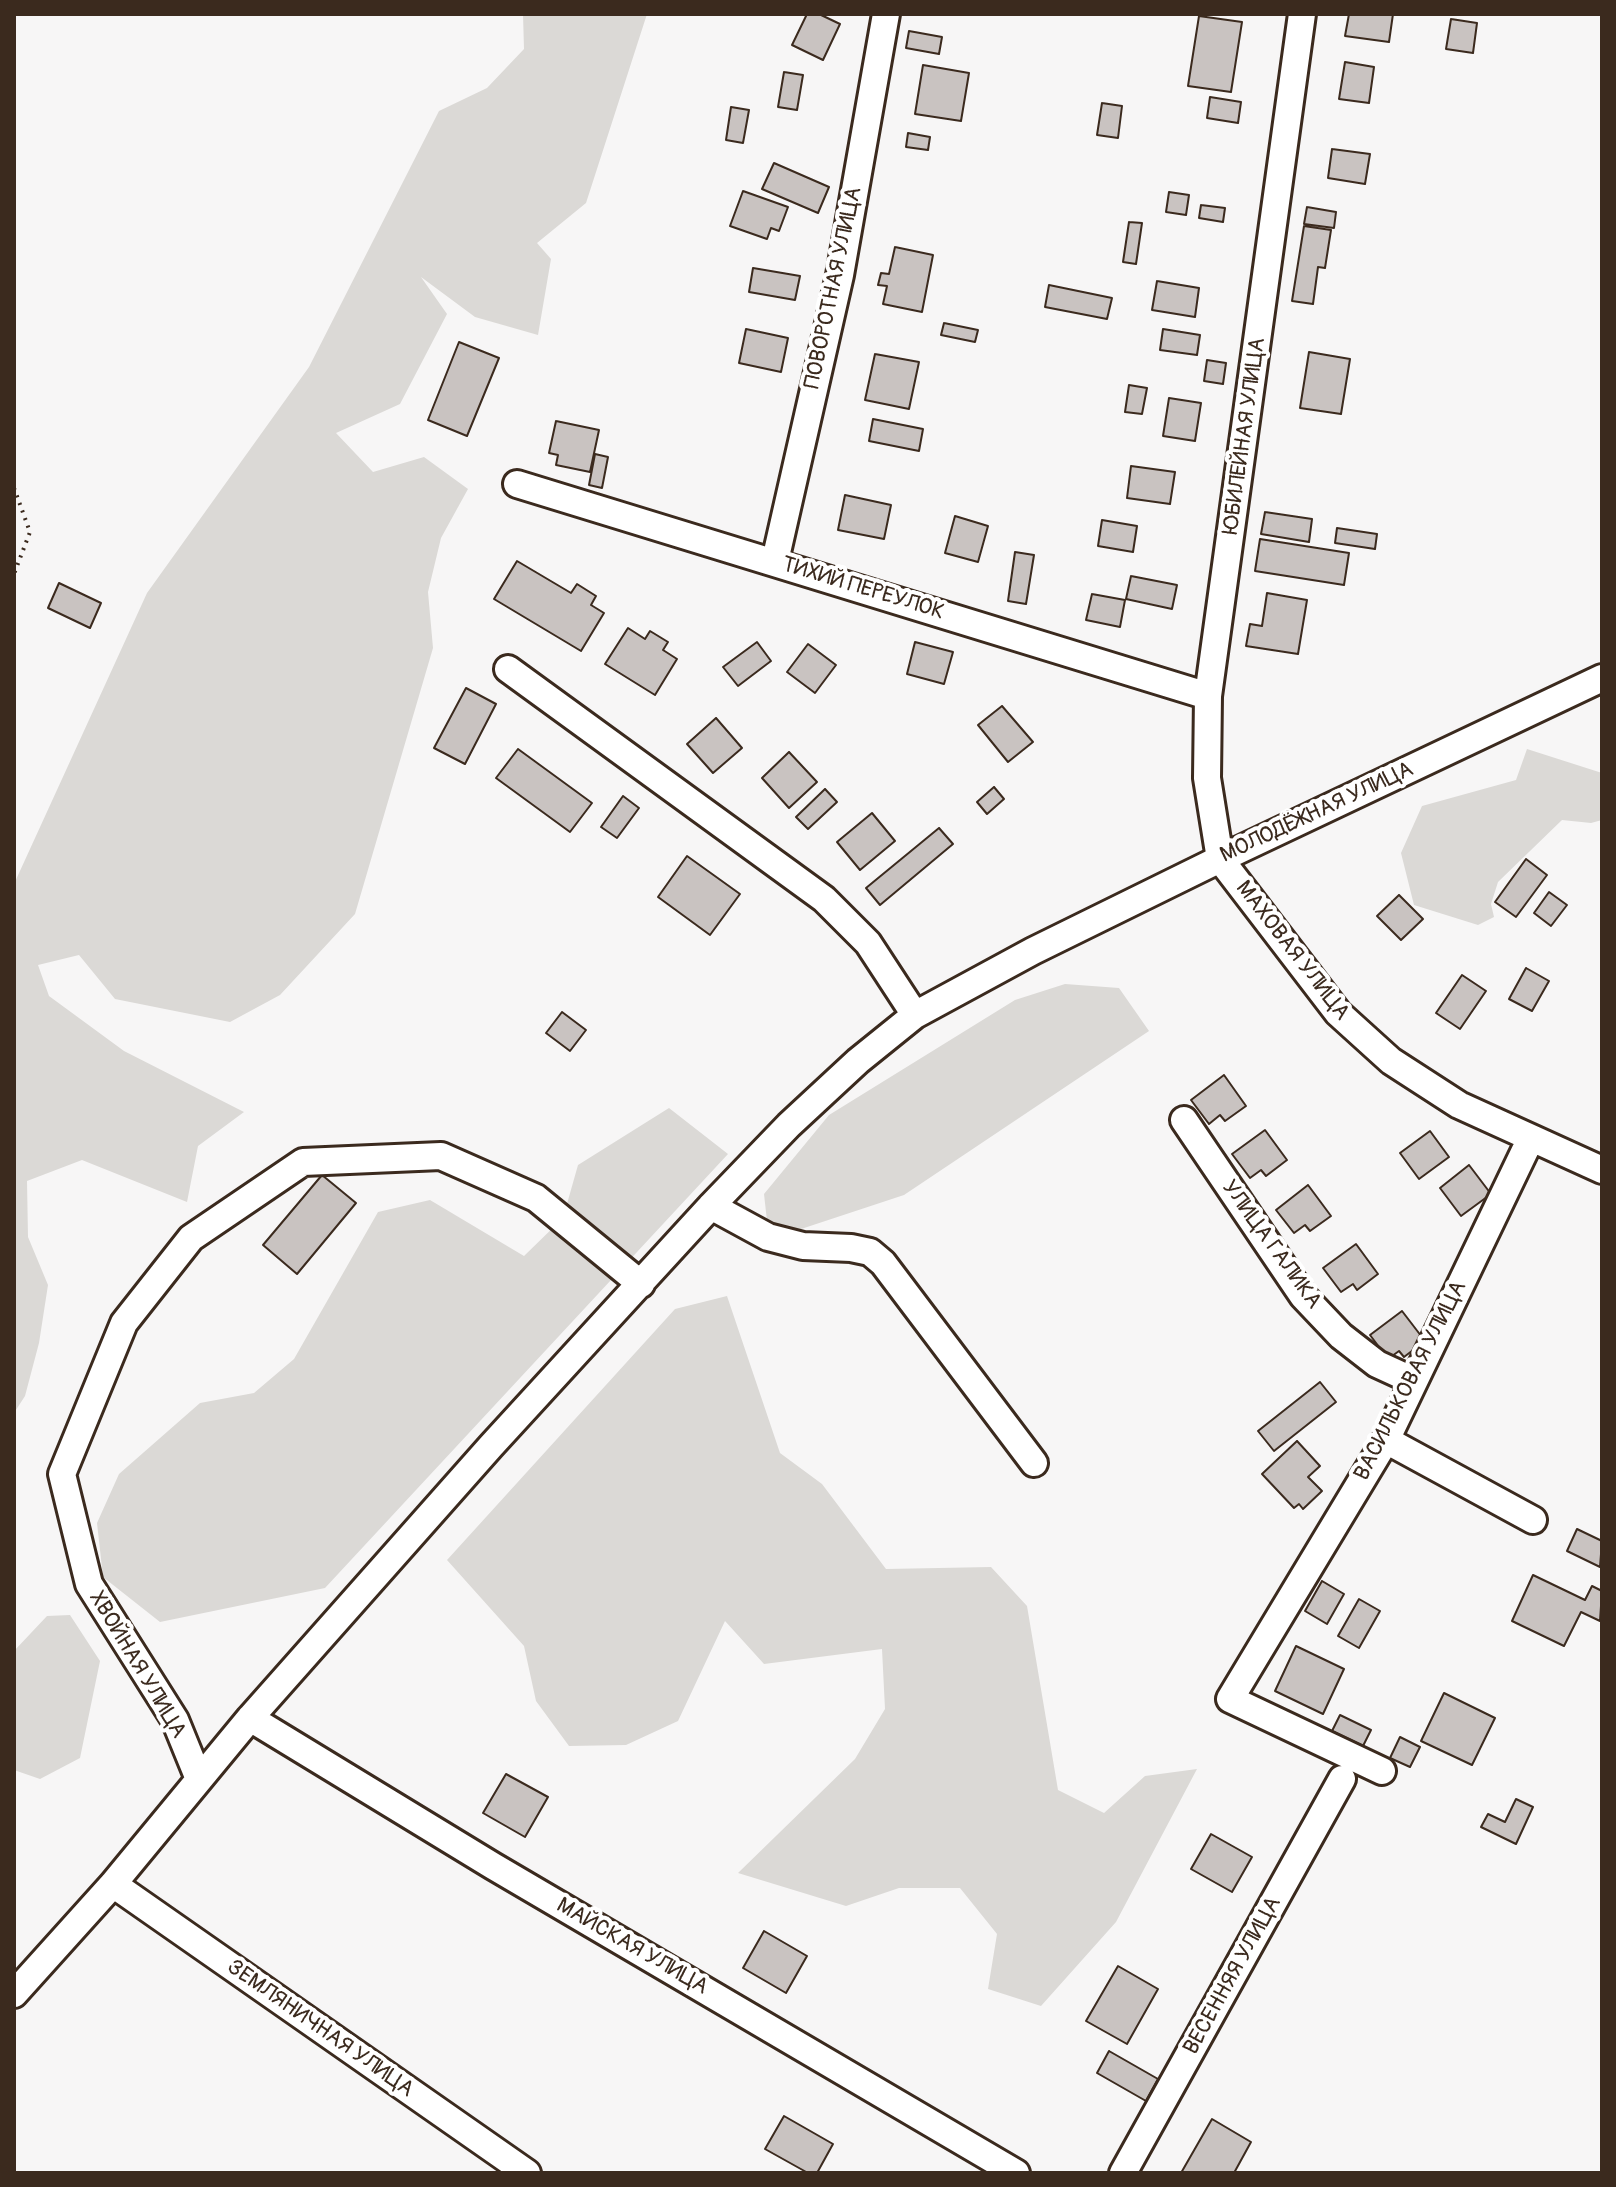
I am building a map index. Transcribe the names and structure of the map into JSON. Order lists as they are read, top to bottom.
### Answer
{
  "streets": {
    "street": [
      "ПОВОРОТНАЯ УЛИЦА",
      "ЮБИЛЕЙНАЯ УЛИЦА",
      "ТИХИЙ ПЕРЕУЛОК",
      "МОЛОДЁЖНАЯ УЛИЦА",
      "МАХОВАЯ УЛИЦА",
      "УЛИЦА ГАЛИКА",
      "ВАСИЛЬКОВАЯ УЛИЦА",
      "ХВОЙНАЯ УЛИЦА",
      "МАЙСКАЯ УЛИЦА",
      "ВЕСЕННЯЯ УЛИЦА",
      "ЗЕМЛЯНИЧНАЯ УЛИЦА"
    ]
  },
  "crossings": [
    ["ПОВОРОТНАЯ УЛИЦА", "ТИХИЙ ПЕРЕУЛОК"],
    ["ЮБИЛЕЙНАЯ УЛИЦА", "ТИХИЙ ПЕРЕУЛОК"],
    ["ЮБИЛЕЙНАЯ УЛИЦА", "МОЛОДЁЖНАЯ УЛИЦА"],
    ["ЮБИЛЕЙНАЯ УЛИЦА", "МАХОВАЯ УЛИЦА"],
    ["МОЛОДЁЖНАЯ УЛИЦА", "МАХОВАЯ УЛИЦА"],
    ["МОЛОДЁЖНАЯ УЛИЦА", "ХВОЙНАЯ УЛИЦА"],
    ["МОЛОДЁЖНАЯ УЛИЦА", "МАЙСКАЯ УЛИЦА"],
    ["МОЛОДЁЖНАЯ УЛИЦА", "ЗЕМЛЯНИЧНАЯ УЛИЦА"],
    ["МАХОВАЯ УЛИЦА", "ВАСИЛЬКОВАЯ УЛИЦА"],
    ["УЛИЦА ГАЛИКА", "ВАСИЛЬКОВАЯ УЛИЦА"]
  ]
}
